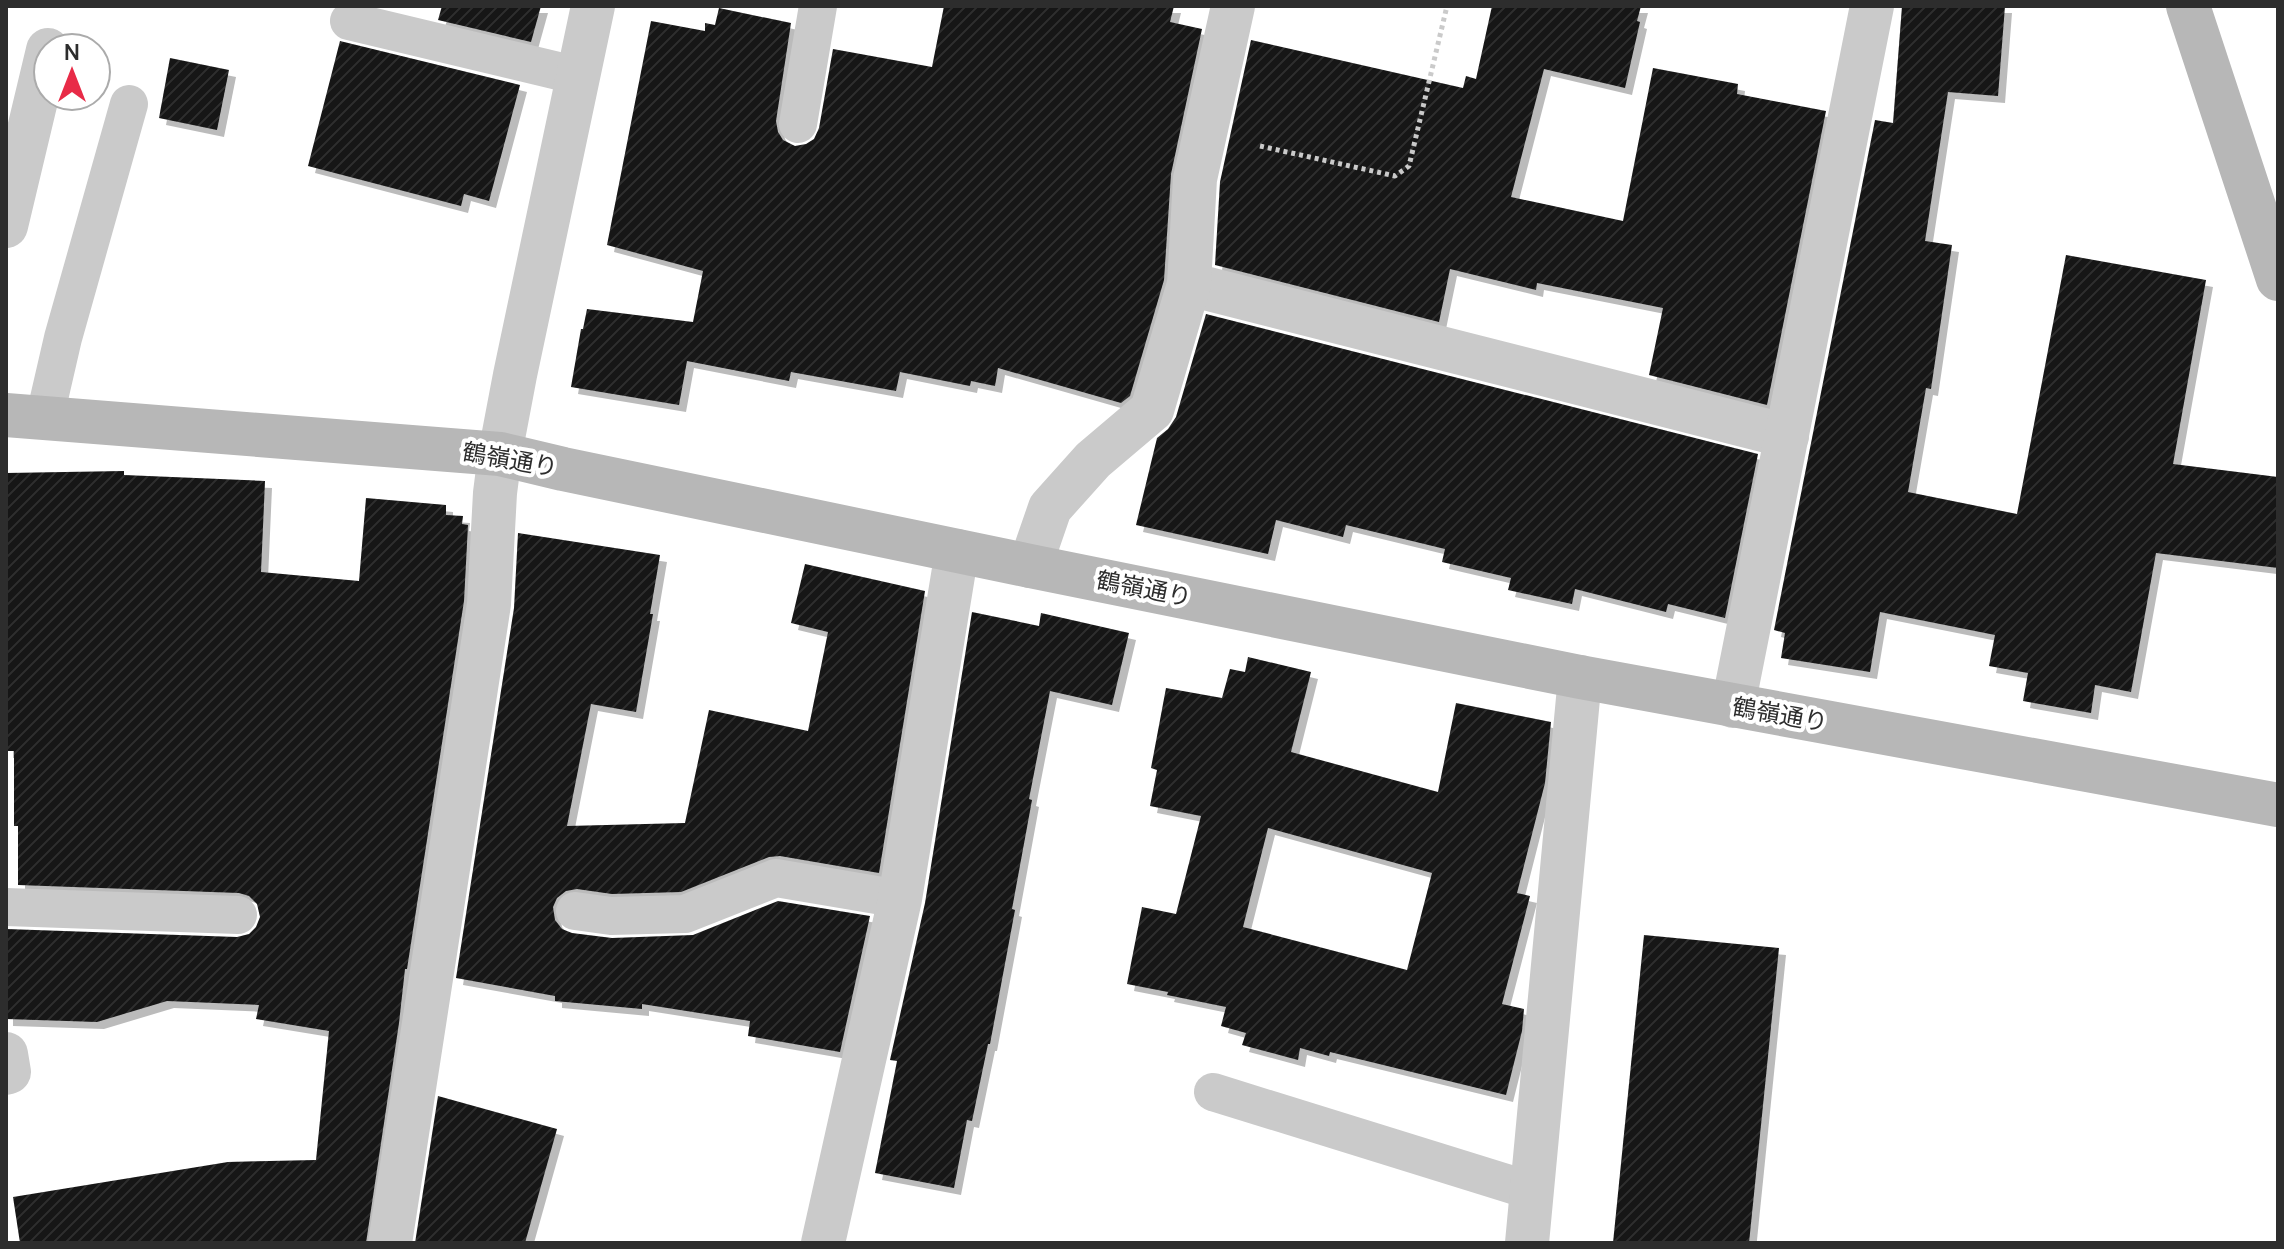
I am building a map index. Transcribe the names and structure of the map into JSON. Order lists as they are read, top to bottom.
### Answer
{
  "streets": {
    "street": ["鶴嶺通り"]
  },
  "north": "top"
}
